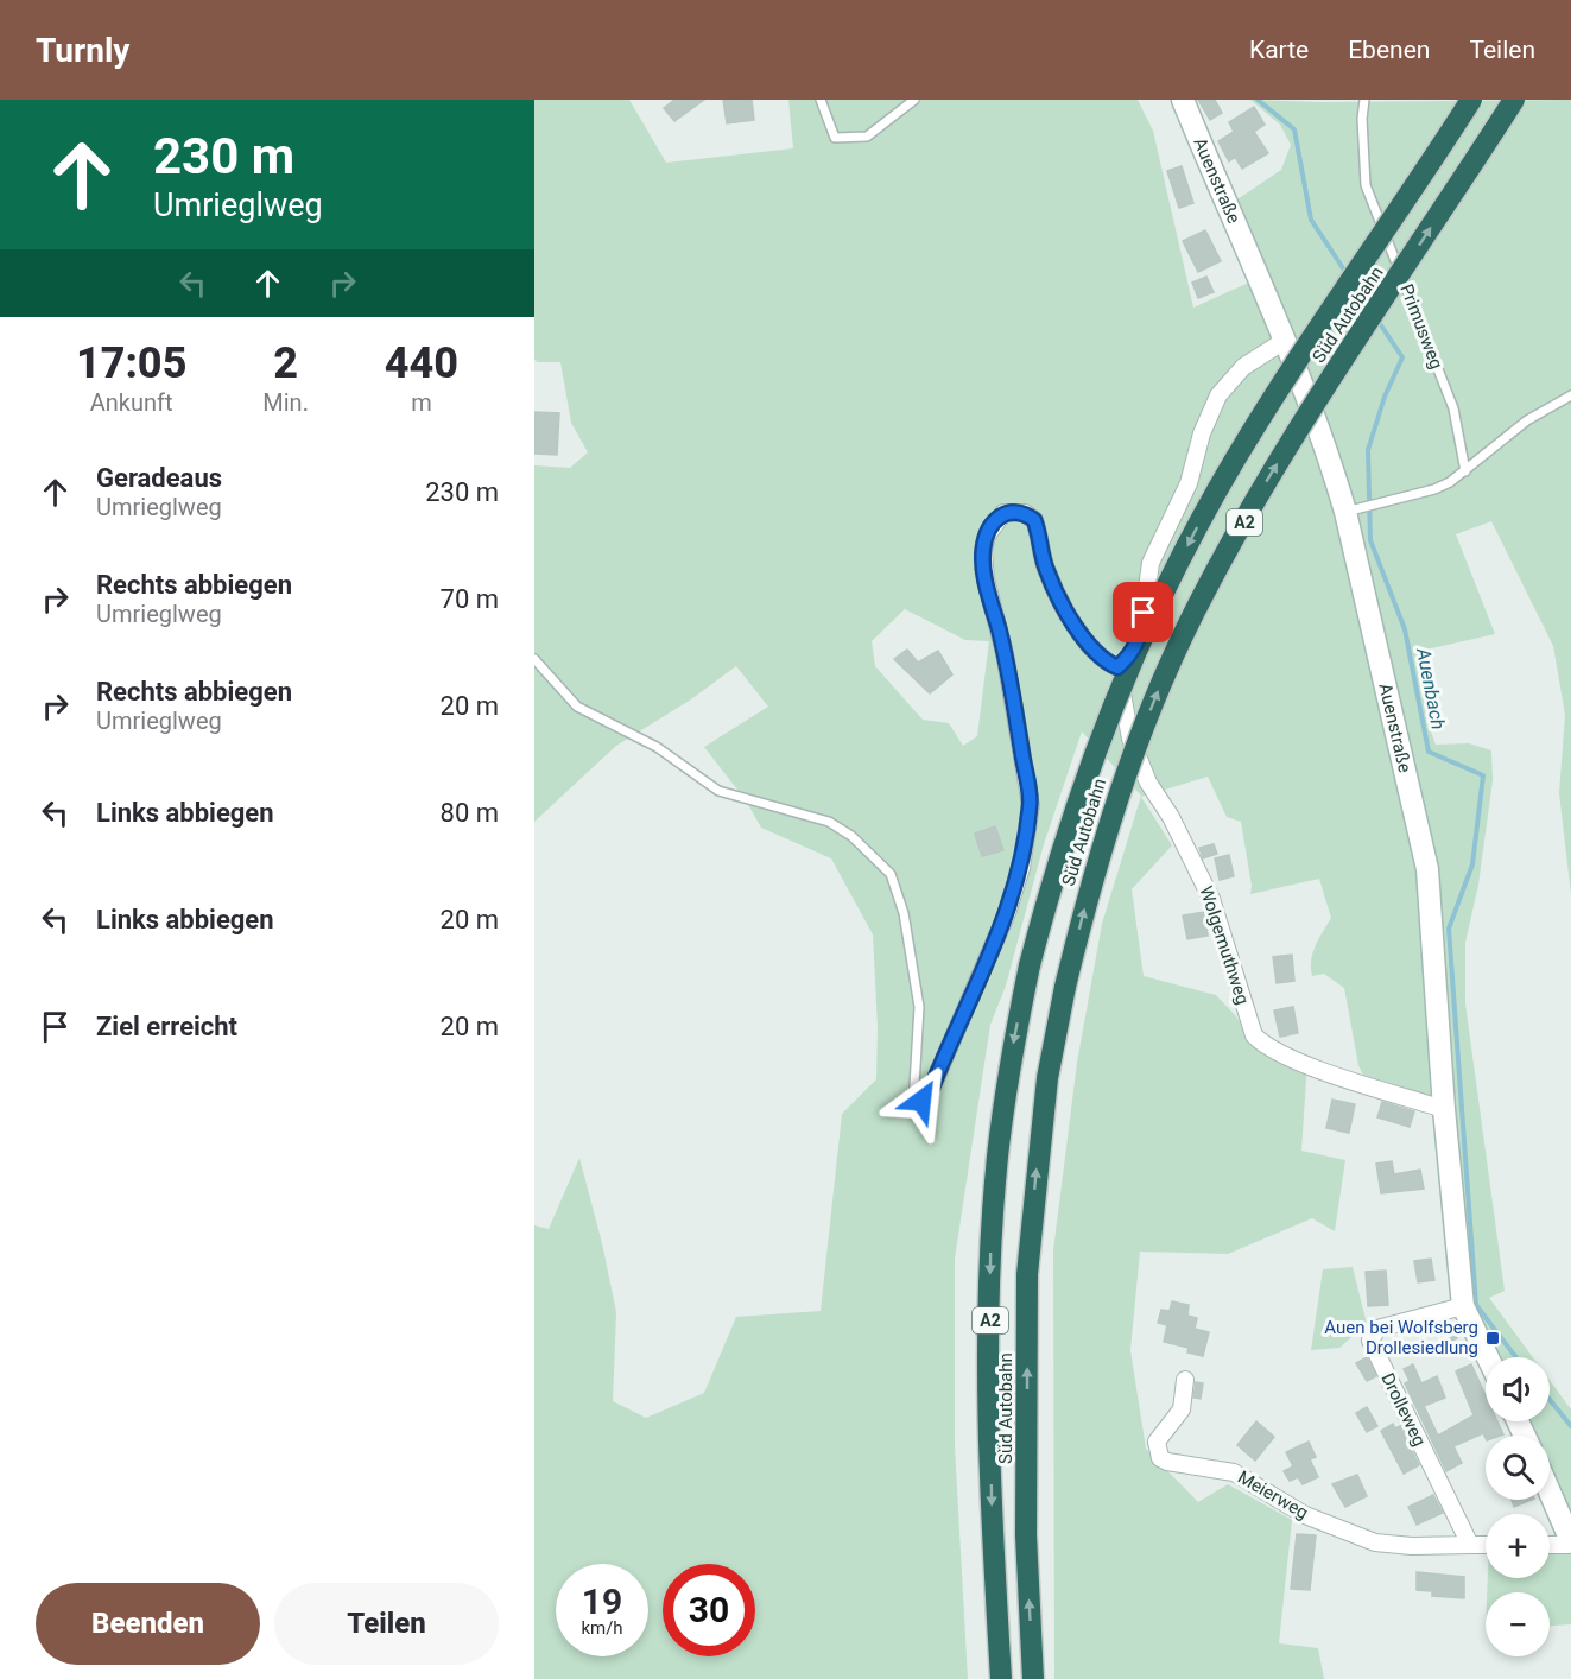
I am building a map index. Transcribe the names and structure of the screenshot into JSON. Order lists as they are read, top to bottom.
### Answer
{
  "streets": {
    "highway": ["Süd Autobahn", "A2"],
    "street": [
      "Auenstraße",
      "Wolgemuthweg",
      "Drolleweg",
      "Meierweg"
    ],
    "lane": ["Primusweg"]
  },
  "crossings": [
    ["Auenstraße", "Wolgemuthweg"],
    ["Auenstraße", "Drolleweg"],
    ["Drolleweg", "Meierweg"]
  ],
  "water": ["Auenbach"],
  "places": {
    "transit": ["Auen bei Wolfsberg Drollesiedlung"]
  },
  "page": {
    "header": "Turnly",
    "nav": ["Karte", "Ebenen", "Teilen"],
    "turn": ["230 m", "Umrieglweg"],
    "eta": [
      "17:05",
      "Ankunft",
      "2",
      "Min.",
      "440",
      "m"
    ],
    "list": [
      {
        "name": "Geradeaus",
        "note": "Umrieglweg",
        "value": "230 m"
      },
      {
        "name": "Rechts abbiegen",
        "note": "Umrieglweg",
        "value": "70 m"
      },
      {
        "name": "Rechts abbiegen",
        "note": "Umrieglweg",
        "value": "20 m"
      },
      {
        "name": "Links abbiegen",
        "value": "80 m"
      },
      {
        "name": "Links abbiegen",
        "value": "20 m"
      },
      {
        "name": "Ziel erreicht",
        "value": "20 m"
      }
    ],
    "map_buttons": ["+", "−"],
    "speed": "19 km/h",
    "limit": "30",
    "buttons": ["Beenden", "Teilen"]
  }
}
